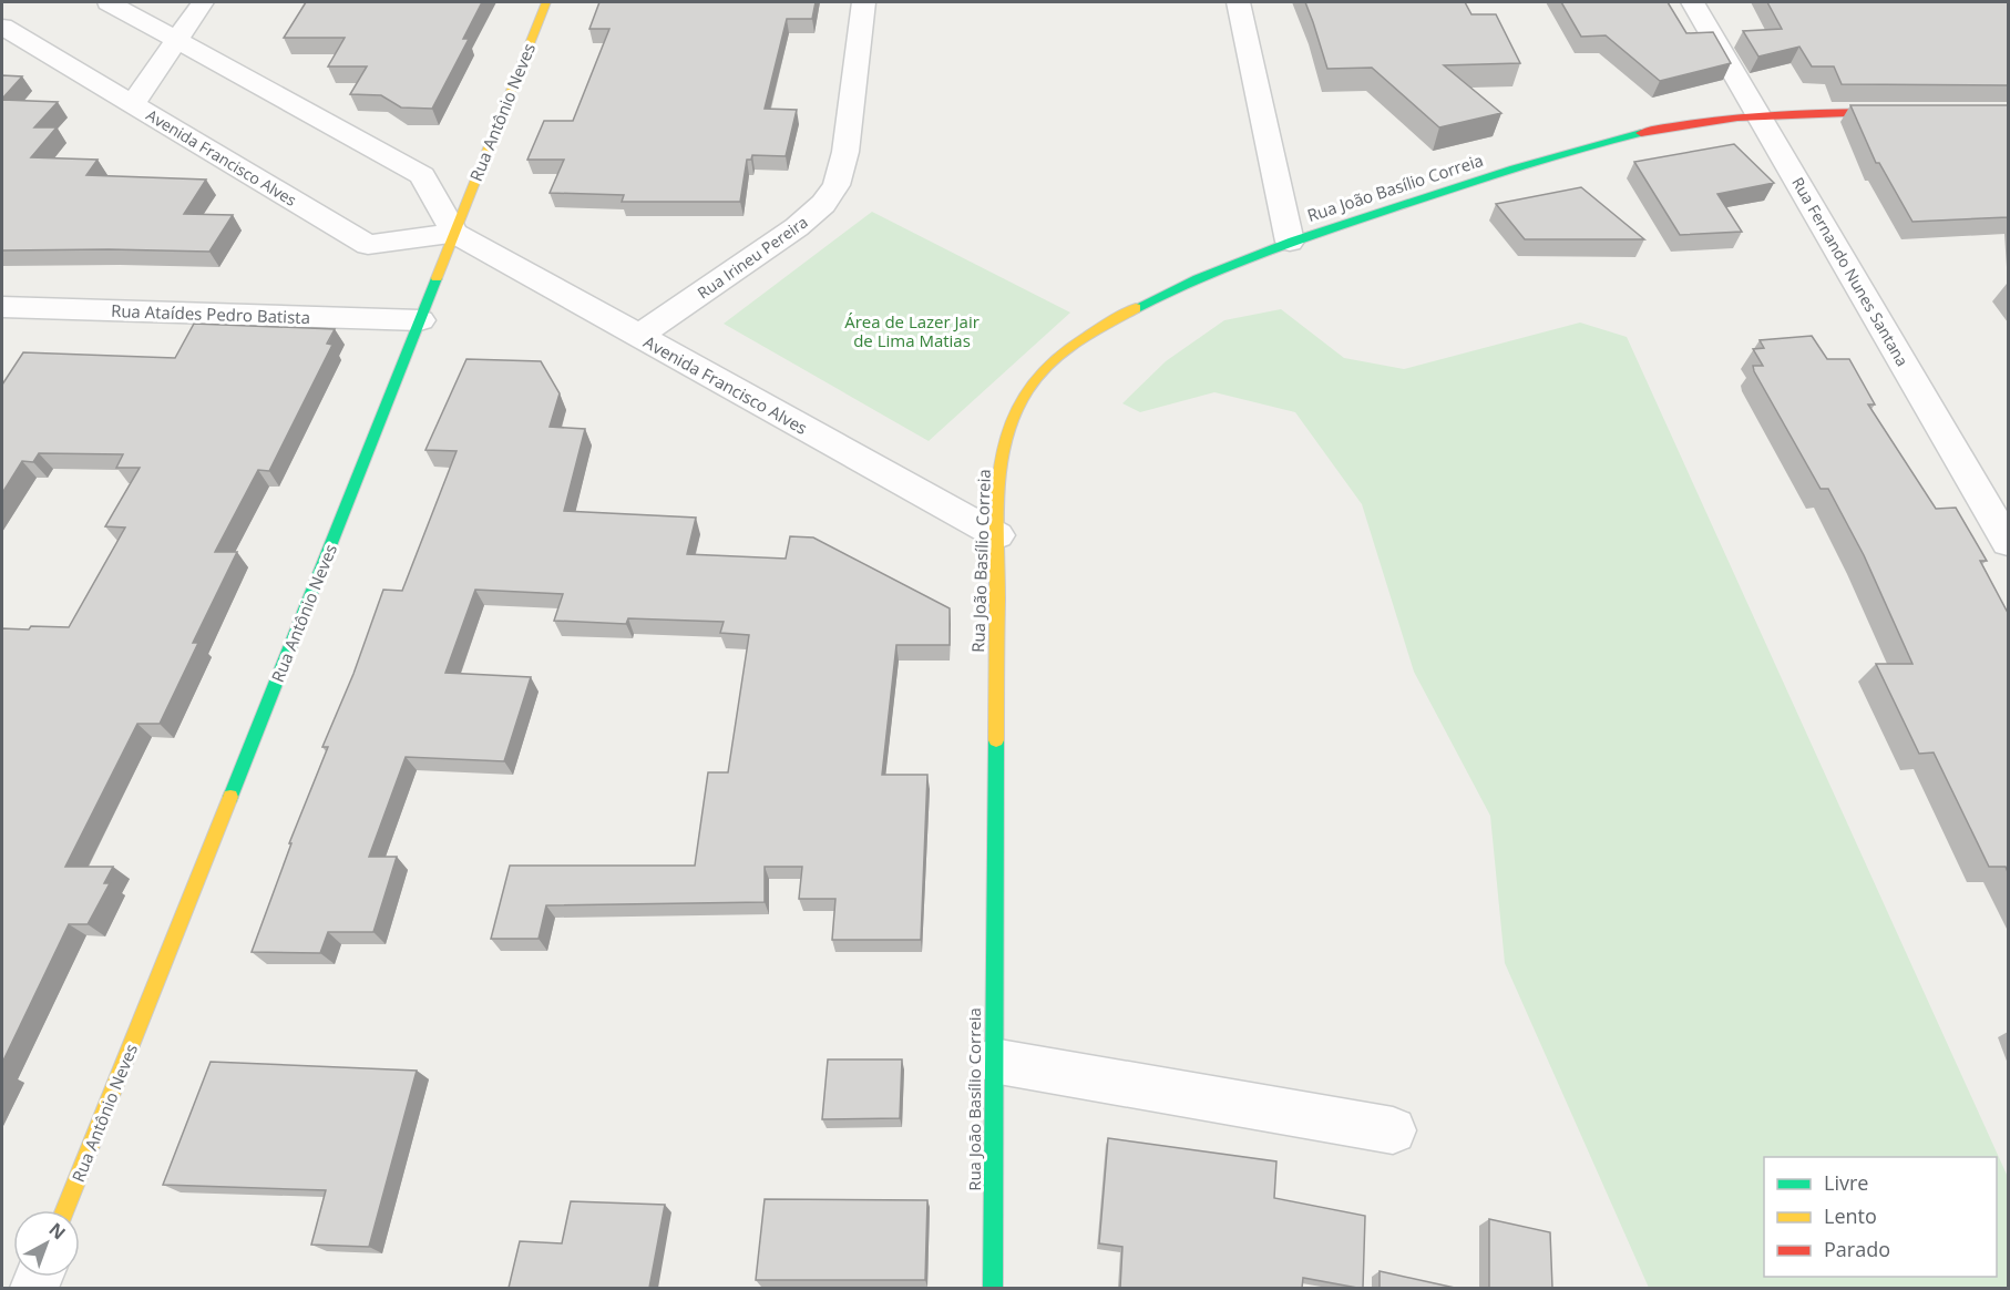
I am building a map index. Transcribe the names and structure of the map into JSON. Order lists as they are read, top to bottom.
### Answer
{
  "streets": {
    "street": [
      "Rua Antônio Neves",
      "Avenida Francisco Alves",
      "Rua João Basílio Correia",
      "Rua Irineu Pereira",
      "Rua Fernando Nunes Santana",
      "Rua Ataídes Pedro Batista"
    ]
  },
  "crossings": [
    ["Rua Antônio Neves", "Avenida Francisco Alves"],
    ["Rua Antônio Neves", "Rua Ataídes Pedro Batista"],
    ["Avenida Francisco Alves", "Rua João Basílio Correia"],
    ["Avenida Francisco Alves", "Rua Irineu Pereira"],
    ["Rua João Basílio Correia", "Rua Fernando Nunes Santana"]
  ],
  "parks": ["Área de Lazer Jair de Lima Matias"],
  "legend": ["Livre", "Lento", "Parado"],
  "north": "top right"
}
